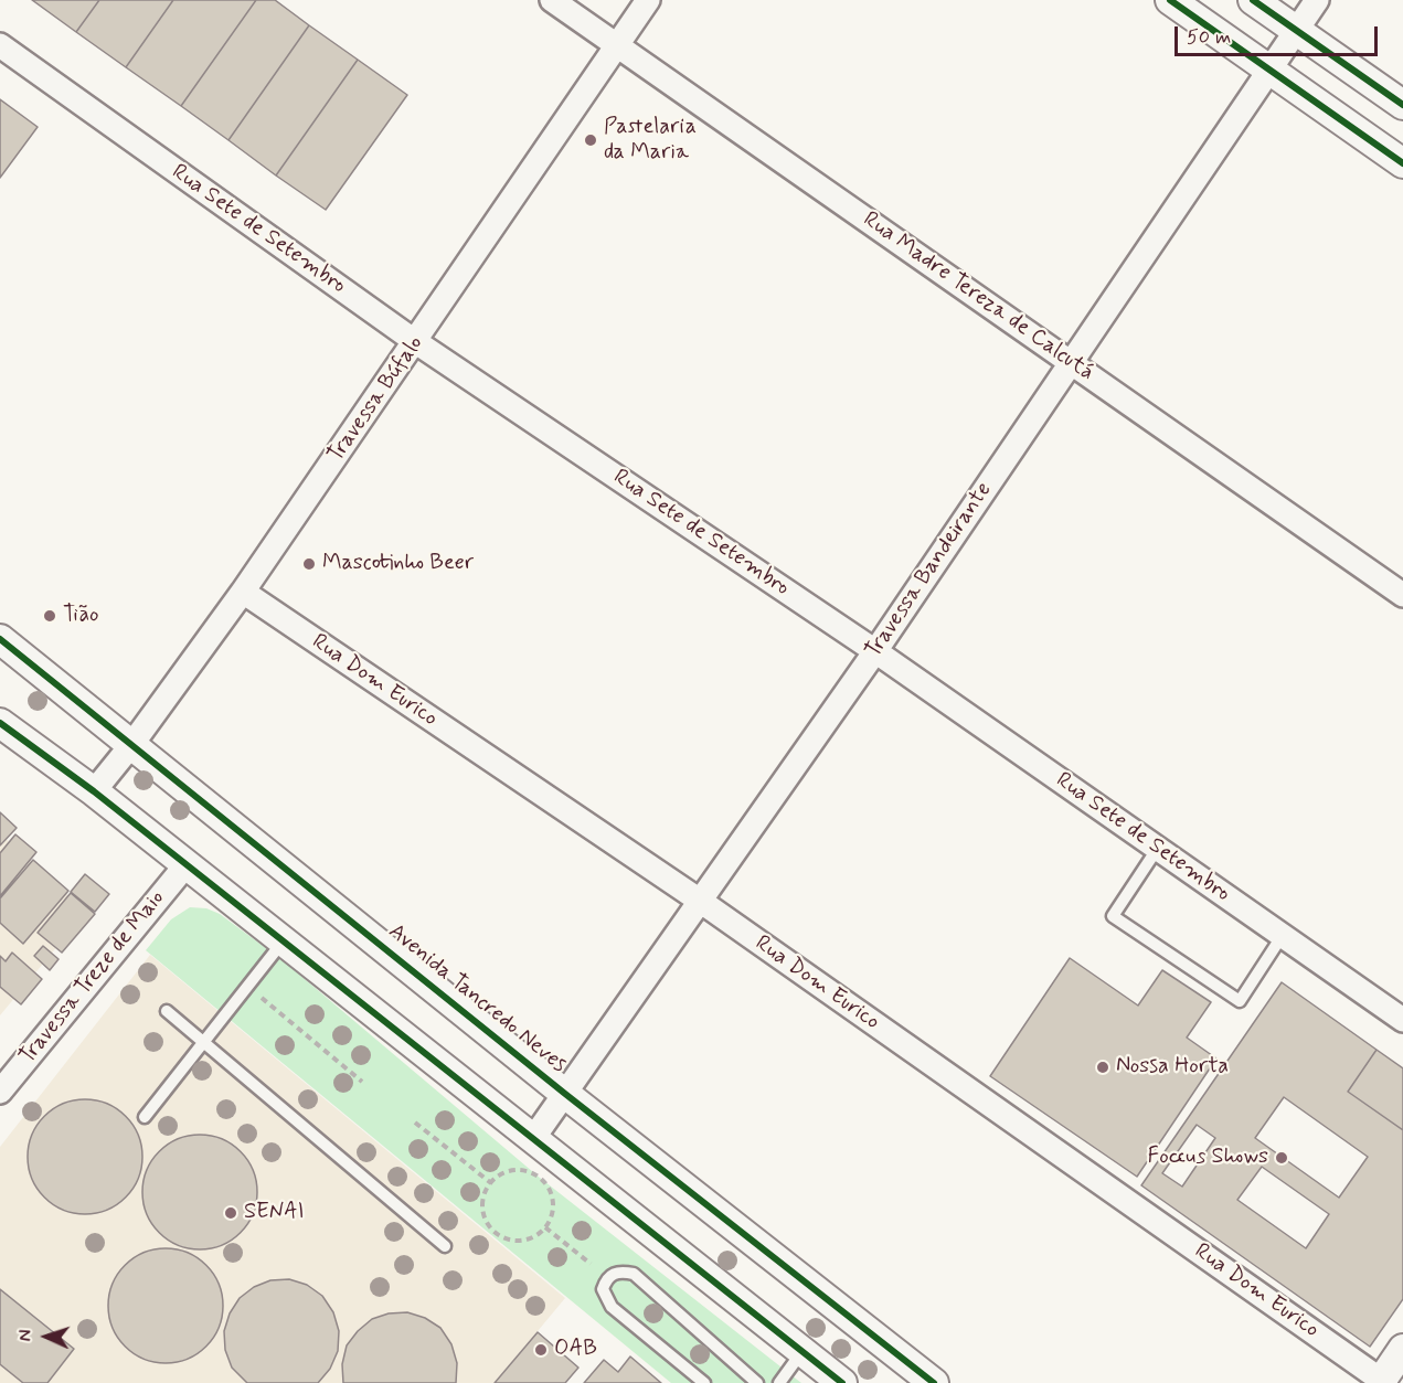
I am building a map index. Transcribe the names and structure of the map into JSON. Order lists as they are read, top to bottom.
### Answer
{
  "streets": {
    "street": [
      "Rua Sete de Setembro",
      "Rua Madre Tereza de Calcutá",
      "Travessa Búfalo",
      "Travessa Bandeirante",
      "Rua Dom Eurico",
      "Travessa Treze de Maio",
      "Avenida Tancredo Neves"
    ]
  },
  "crossings": [
    ["Rua Sete de Setembro", "Travessa Búfalo"],
    ["Rua Sete de Setembro", "Travessa Bandeirante"],
    ["Rua Madre Tereza de Calcutá", "Travessa Búfalo"],
    ["Rua Madre Tereza de Calcutá", "Travessa Bandeirante"],
    ["Travessa Búfalo", "Rua Dom Eurico"],
    ["Travessa Búfalo", "Avenida Tancredo Neves"],
    ["Travessa Bandeirante", "Rua Dom Eurico"],
    ["Travessa Bandeirante", "Avenida Tancredo Neves"]
  ],
  "places": [
    "Pastelaria da Maria",
    "Mascotinho Beer",
    "Tião",
    "Nossa Horta",
    "Foccus Shows",
    "SENAI",
    "OAB"
  ],
  "scale_bar": "50 m",
  "north": "left"
}
